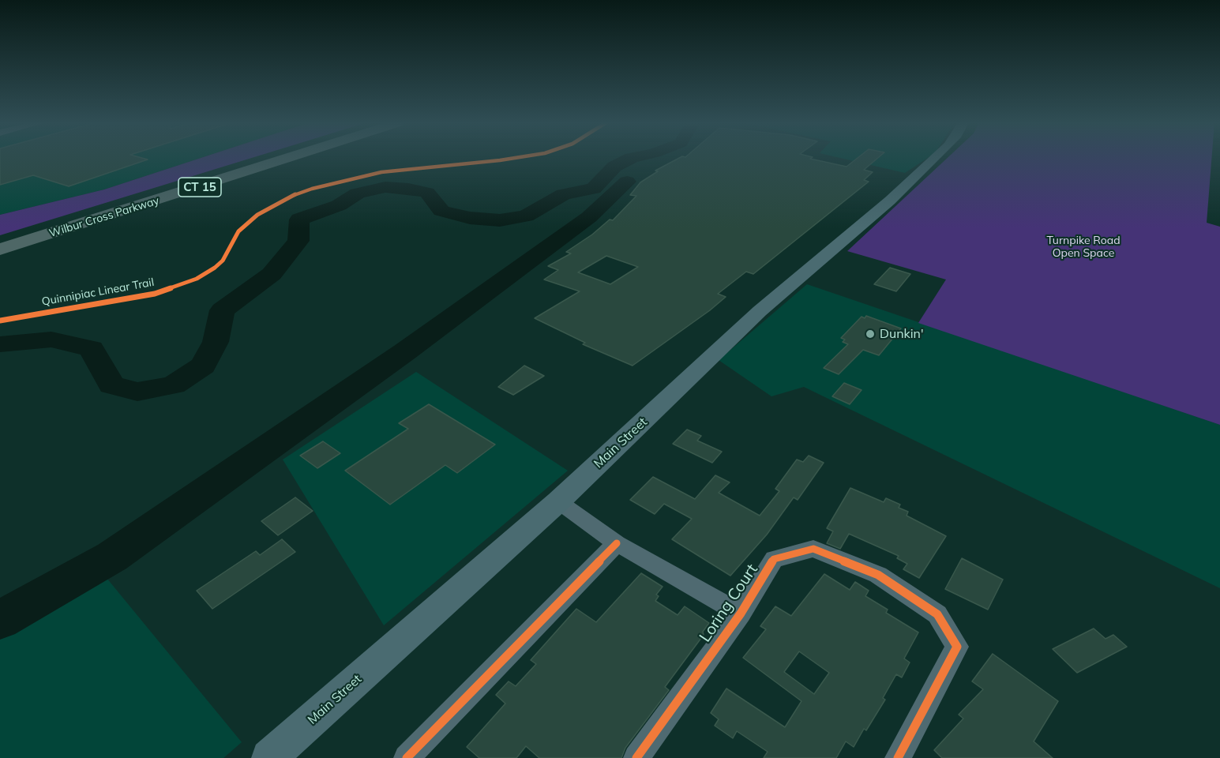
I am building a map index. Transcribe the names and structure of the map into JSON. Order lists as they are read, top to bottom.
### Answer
{
  "streets": {
    "highway": ["CT 15", "Wilbur Cross Parkway"],
    "main road": ["Main Street"],
    "street": ["Loring Court"],
    "cycle path": ["Quinnipiac Linear Trail"]
  },
  "crossings": [
    ["Main Street", "Loring Court"]
  ],
  "parks": ["Turnpike Road Open Space"],
  "places": ["Dunkin'"]
}
